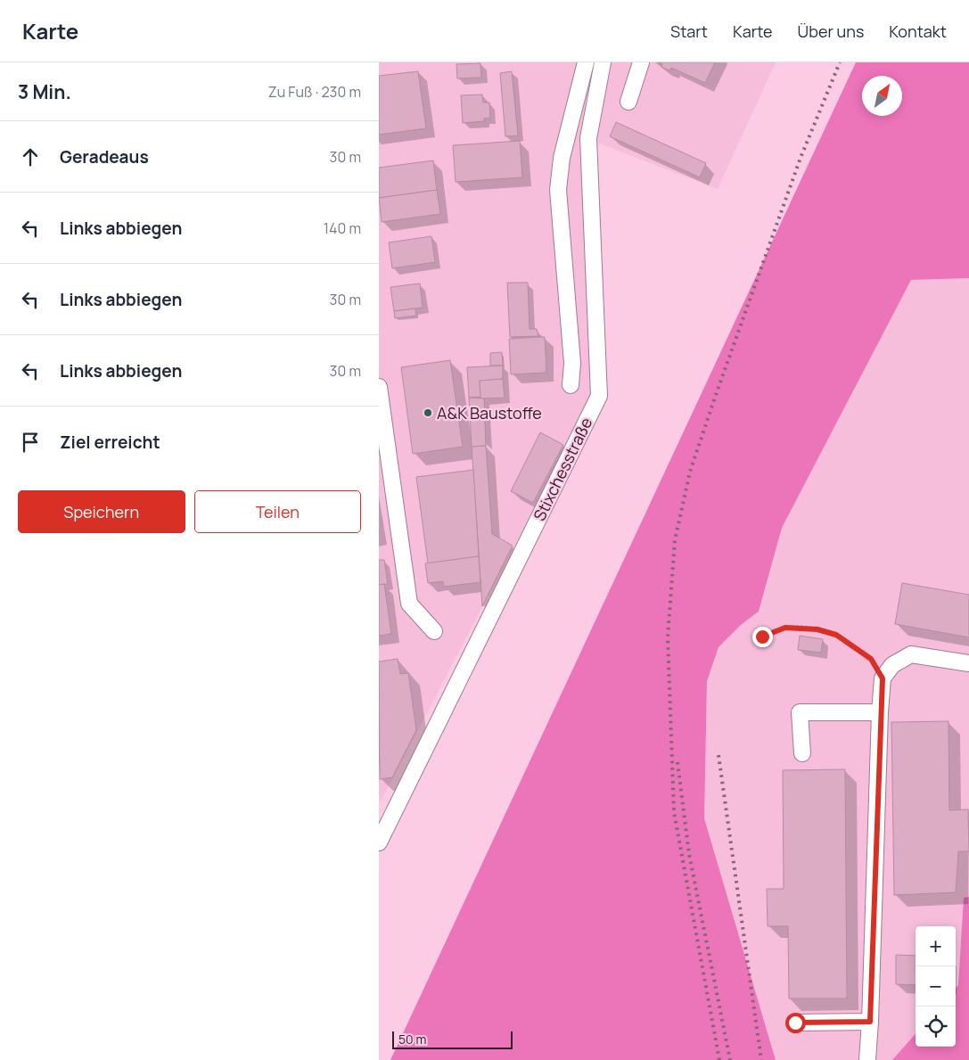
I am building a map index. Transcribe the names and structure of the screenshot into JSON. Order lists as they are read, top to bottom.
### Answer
{
  "streets": {
    "street": ["Stixchesstraße"]
  },
  "places": ["A&K Baustoffe"],
  "scale_bar": "50 m",
  "north": "top right",
  "page": {
    "header": "Karte",
    "nav": [
      "Start",
      "Karte",
      "Über uns",
      "Kontakt"
    ],
    "heading": ["3 Min.", "Zu Fuß · 230 m"],
    "list": [
      ["Geradeaus", "30 m"],
      ["Links abbiegen", "140 m"],
      ["Links abbiegen", "30 m"],
      ["Links abbiegen", "30 m"],
      "Ziel erreicht"
    ],
    "buttons": ["Speichern", "Teilen"],
    "map_buttons": ["+", "−"],
    "scale": "50 m"
  }
}
